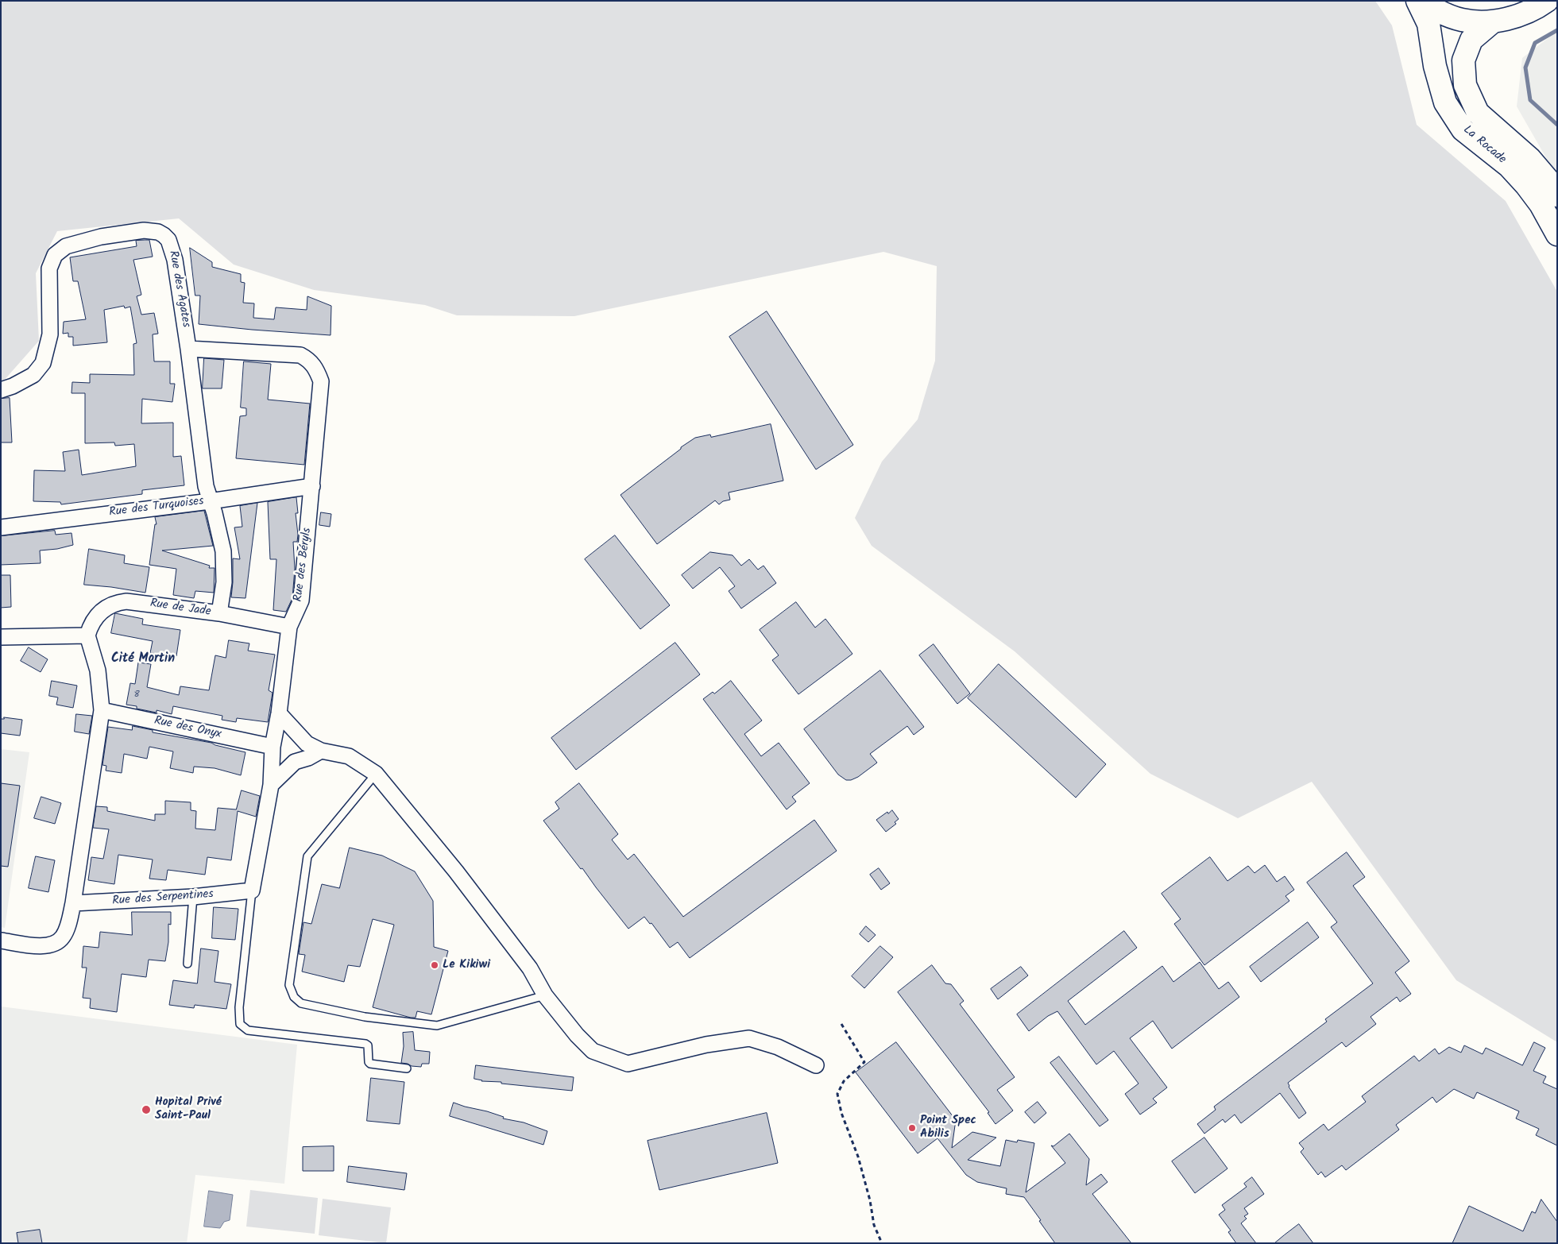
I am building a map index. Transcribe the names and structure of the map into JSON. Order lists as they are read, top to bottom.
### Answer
{
  "streets": {
    "main road": ["La Rocade"],
    "street": [
      "Rue des Agates",
      "Rue des Turquoises",
      "Rue des Béryls",
      "Rue de Jade",
      "Rue des Onyx",
      "Rue des Serpentines"
    ]
  },
  "crossings": [
    ["Rue des Agates", "Rue des Turquoises"],
    ["Rue des Agates", "Rue des Béryls"],
    ["Rue des Agates", "Rue de Jade"],
    ["Rue des Turquoises", "Rue des Béryls"],
    ["Rue des Béryls", "Rue de Jade"],
    ["Rue des Béryls", "Rue des Onyx"],
    ["Rue des Béryls", "Rue des Serpentines"]
  ],
  "districts": ["Cité Mortin"],
  "places": ["Le Kikiwi", "Hopital Privé Saint-Paul", "Point Spec Abilis"],
  "house_numbers": ["8"]
}
